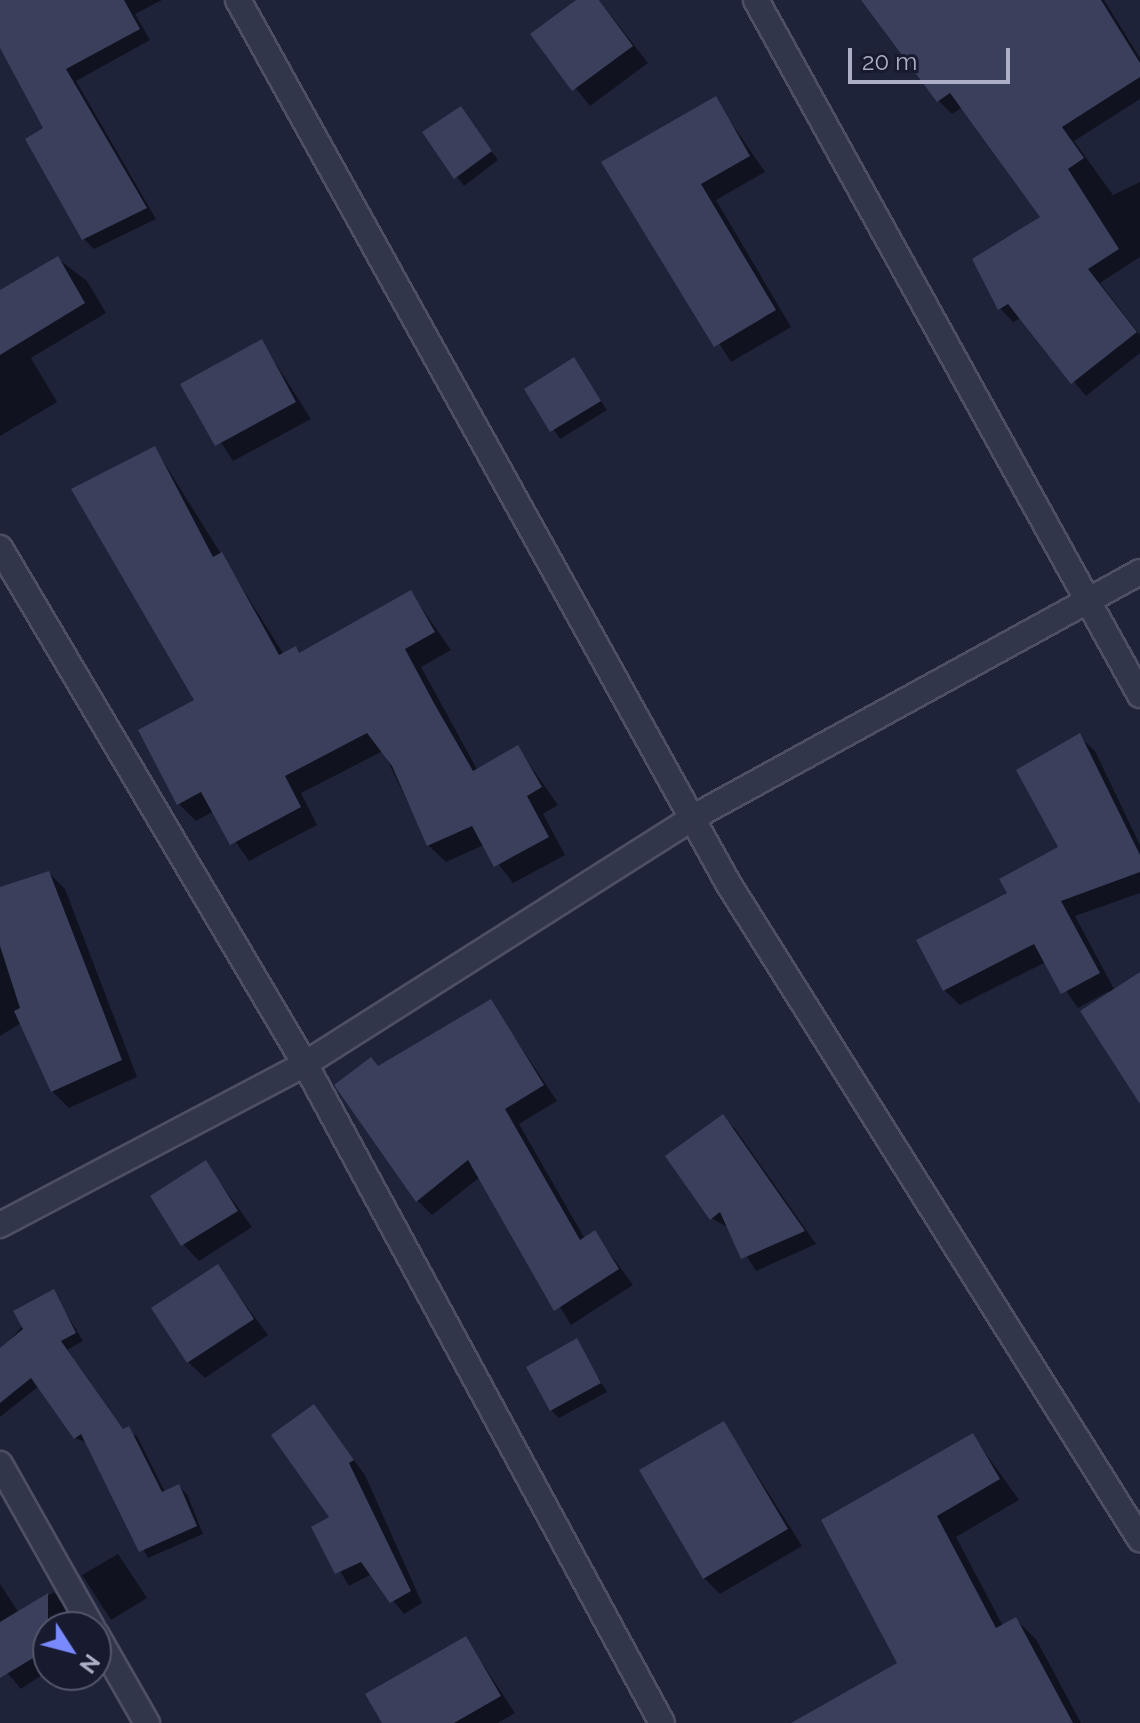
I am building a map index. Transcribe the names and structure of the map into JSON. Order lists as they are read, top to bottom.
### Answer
{
  "scale_bar": "20 m",
  "north": "bottom right"
}
